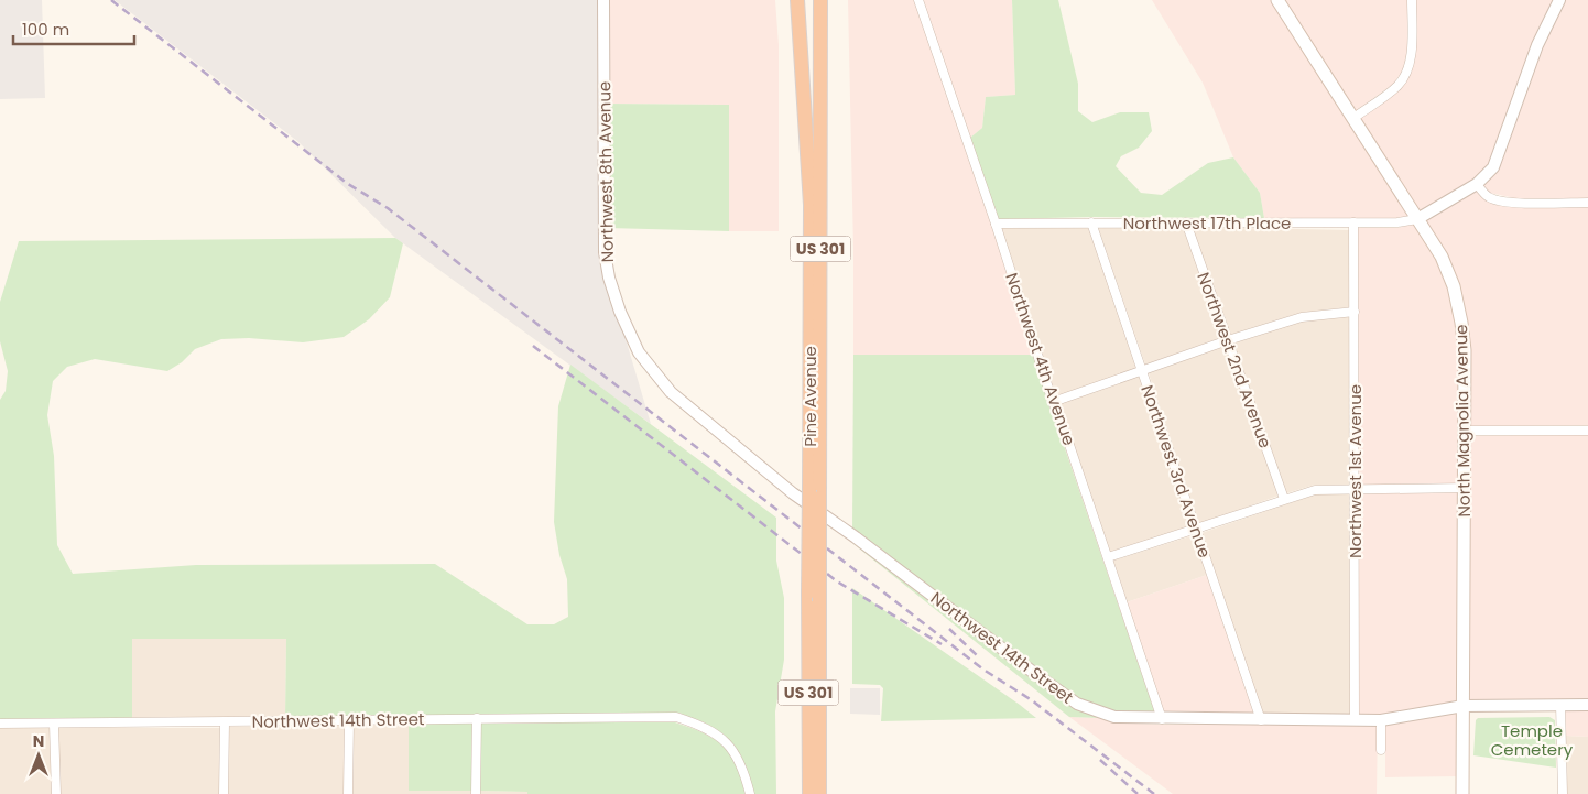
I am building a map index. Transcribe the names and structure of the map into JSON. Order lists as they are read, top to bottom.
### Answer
{
  "streets": {
    "highway": ["US 301", "Pine Avenue"],
    "main road": ["North Magnolia Avenue"],
    "street": [
      "Northwest 8th Avenue",
      "Northwest 17th Place",
      "Northwest 4th Avenue",
      "Northwest 2nd Avenue",
      "Northwest 3rd Avenue",
      "Northwest 1st Avenue",
      "Northwest 14th Street"
    ]
  },
  "crossings": [
    ["Northwest 8th Avenue", "Northwest 14th Street"],
    ["Northwest 17th Place", "Northwest 4th Avenue"],
    ["Northwest 17th Place", "Northwest 2nd Avenue"],
    ["Northwest 17th Place", "North Magnolia Avenue"],
    ["Northwest 17th Place", "Northwest 3rd Avenue"],
    ["Northwest 17th Place", "Northwest 1st Avenue"],
    ["Northwest 4th Avenue", "Northwest 14th Street"],
    ["North Magnolia Avenue", "Northwest 14th Street"],
    ["Northwest 3rd Avenue", "Northwest 14th Street"],
    ["Northwest 1st Avenue", "Northwest 14th Street"]
  ],
  "parks": ["Temple Cemetery"],
  "scale_bar": "100 m",
  "north": "top"
}
